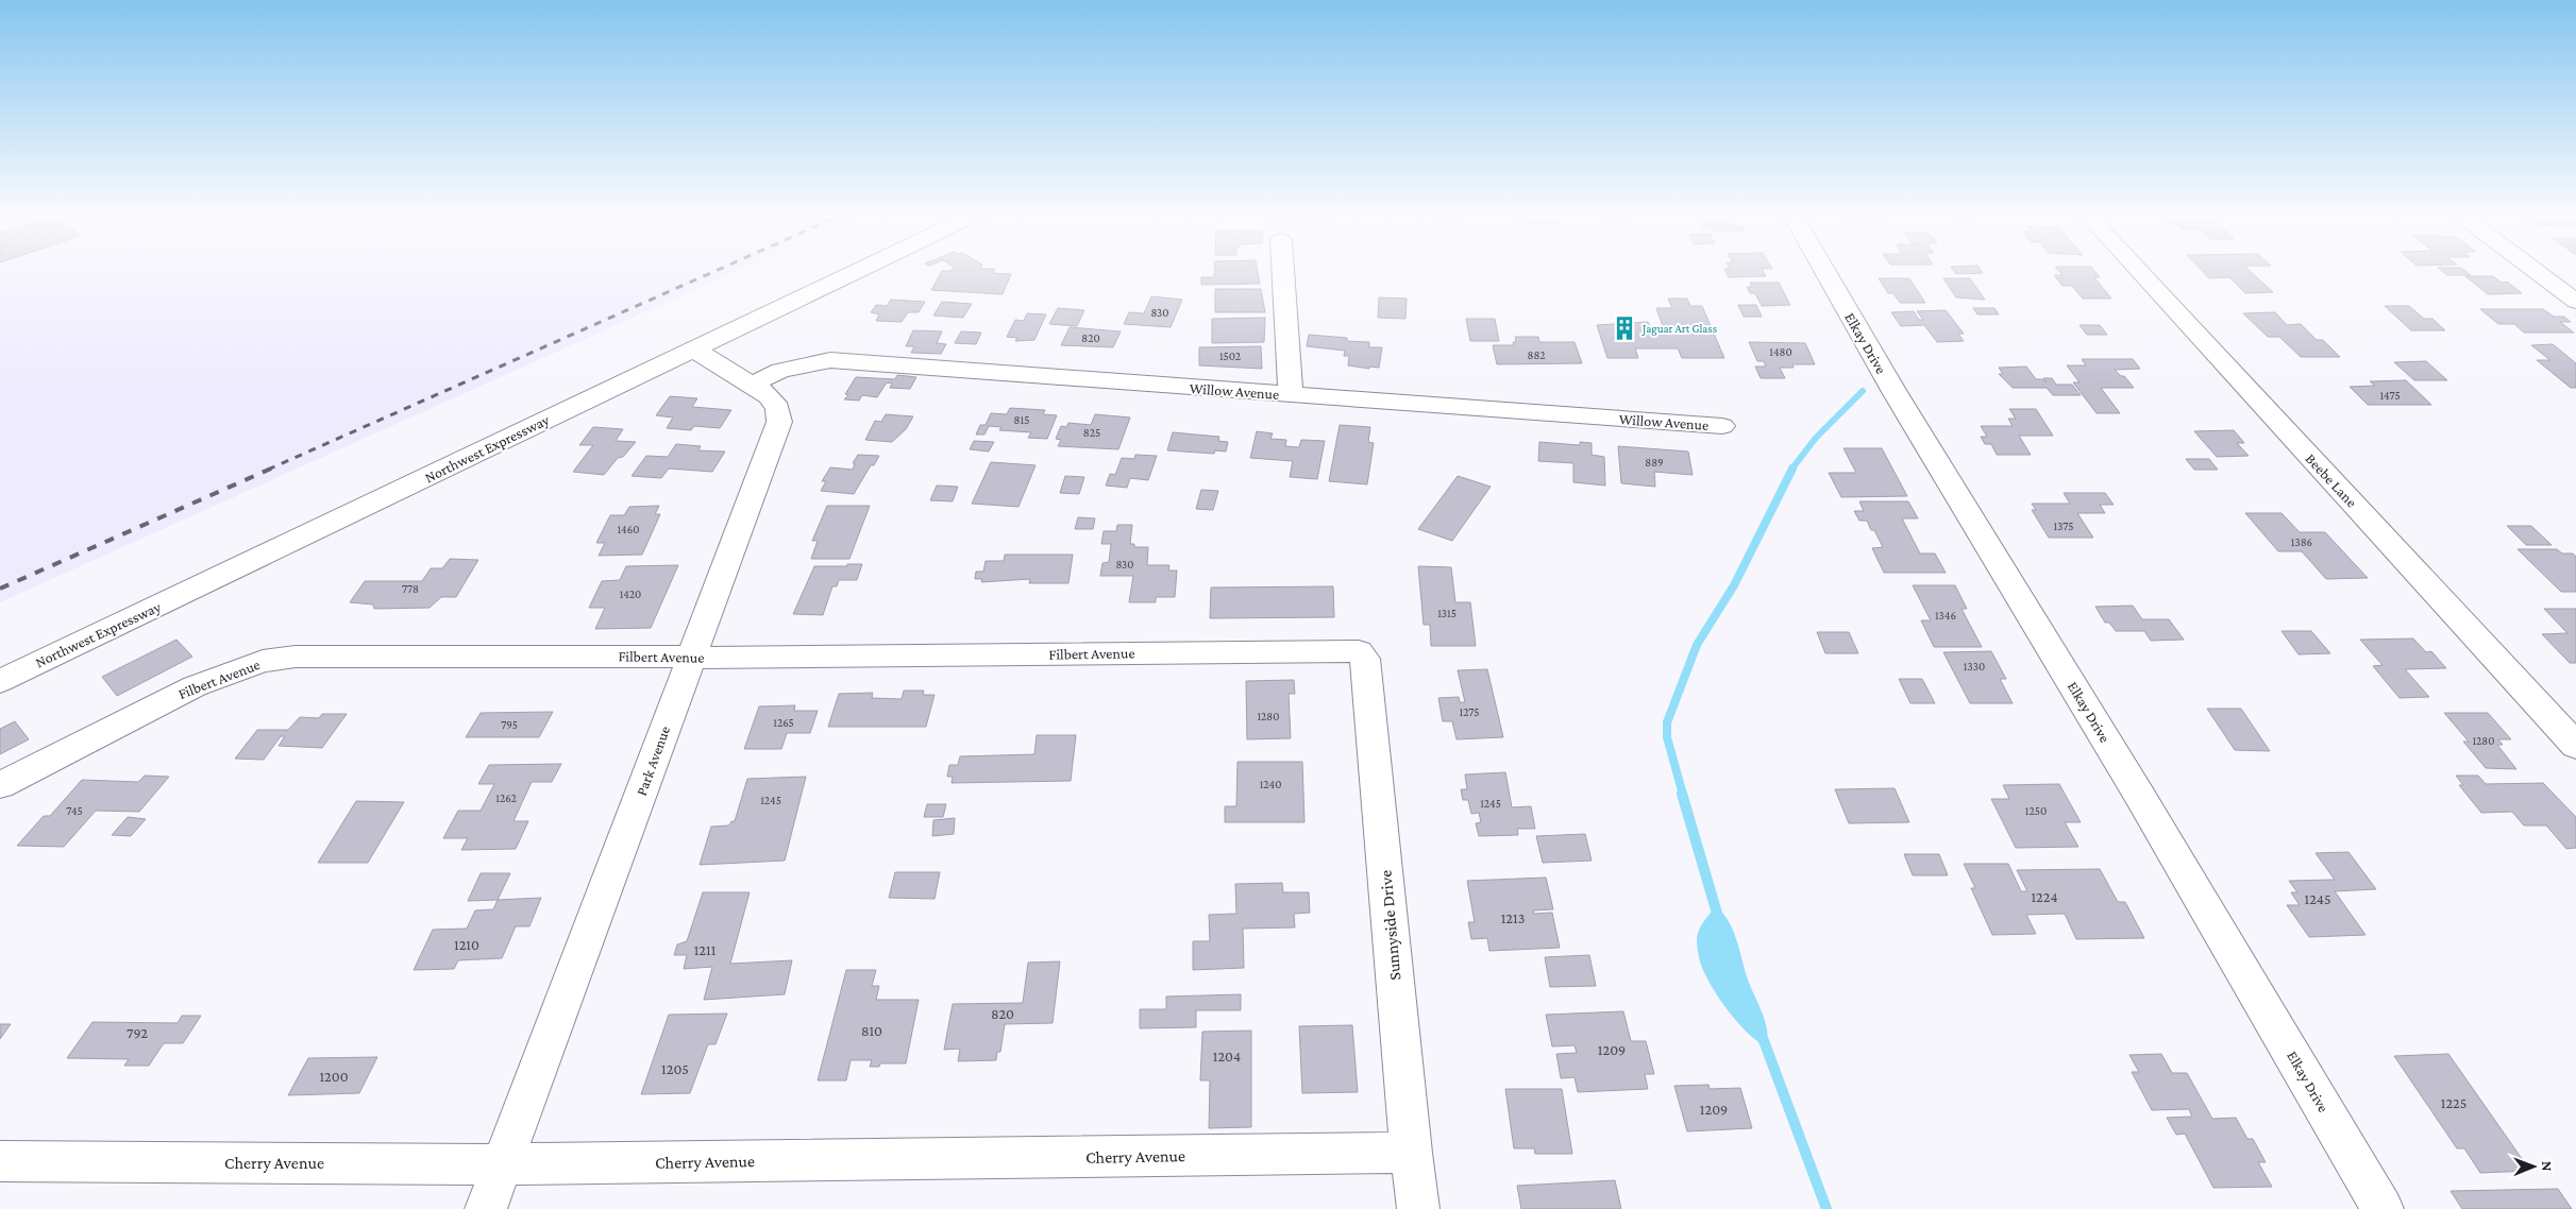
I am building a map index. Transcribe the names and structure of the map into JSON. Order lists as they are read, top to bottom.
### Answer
{
  "streets": {
    "street": [
      "Elkay Drive",
      "Willow Avenue",
      "Northwest Expressway",
      "Beebe Lane",
      "Filbert Avenue",
      "Park Avenue",
      "Sunnyside Drive",
      "Cherry Avenue"
    ]
  },
  "crossings": [
    ["Willow Avenue", "Park Avenue"],
    ["Northwest Expressway", "Park Avenue"],
    ["Filbert Avenue", "Park Avenue"],
    ["Filbert Avenue", "Sunnyside Drive"],
    ["Park Avenue", "Cherry Avenue"],
    ["Sunnyside Drive", "Cherry Avenue"]
  ],
  "places": {
    "building": ["Jaguar Art Glass"]
  },
  "house_numbers": [
    "830",
    "820",
    "1480",
    "882",
    "1502",
    "1475",
    "815",
    "825",
    "889",
    "1375",
    "1460",
    "1386",
    "830",
    "778",
    "1420",
    "1315",
    "1346",
    "1330",
    "1275",
    "1280",
    "1265",
    "795",
    "1280",
    "1240",
    "1262",
    "1245",
    "1245",
    "745",
    "1250",
    "1224",
    "1245",
    "1213",
    "1210",
    "1211",
    "820",
    "810",
    "792",
    "1209",
    "1204",
    "1205",
    "1200",
    "1225",
    "1209"
  ],
  "north": "right"
}
